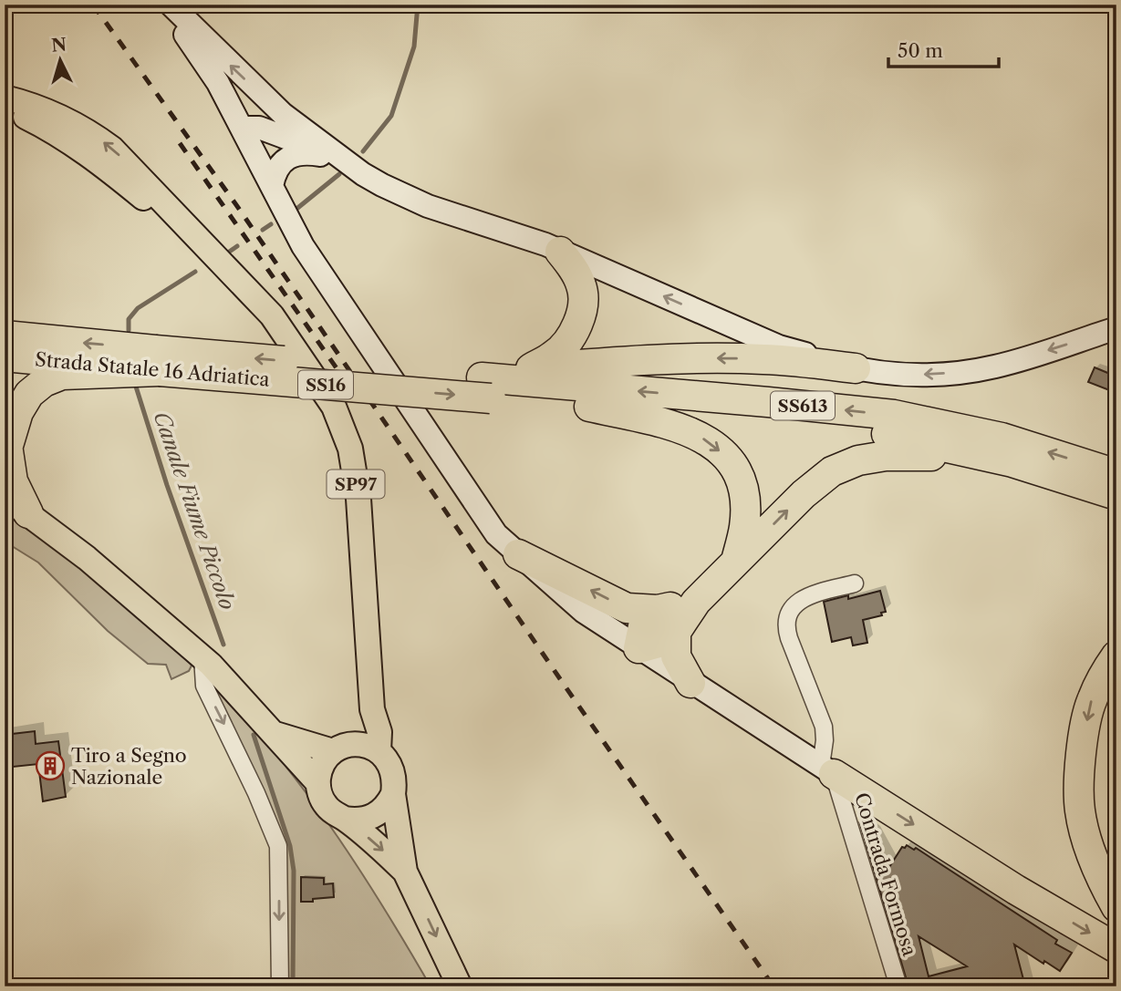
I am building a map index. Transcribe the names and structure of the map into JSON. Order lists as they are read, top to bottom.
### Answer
{
  "streets": {
    "highway": ["Strada Statale 16 Adriatica", "SS16", "SS613"],
    "main road": ["SP97"],
    "street": ["Contrada Formosa"]
  },
  "crossings": [
    ["Strada Statale 16 Adriatica", "SS16"],
    ["Strada Statale 16 Adriatica", "SS613"]
  ],
  "water": ["Canale Fiume Piccolo"],
  "places": {
    "building": ["Tiro a Segno Nazionale"]
  },
  "scale_bar": "50 m",
  "north": "top"
}
